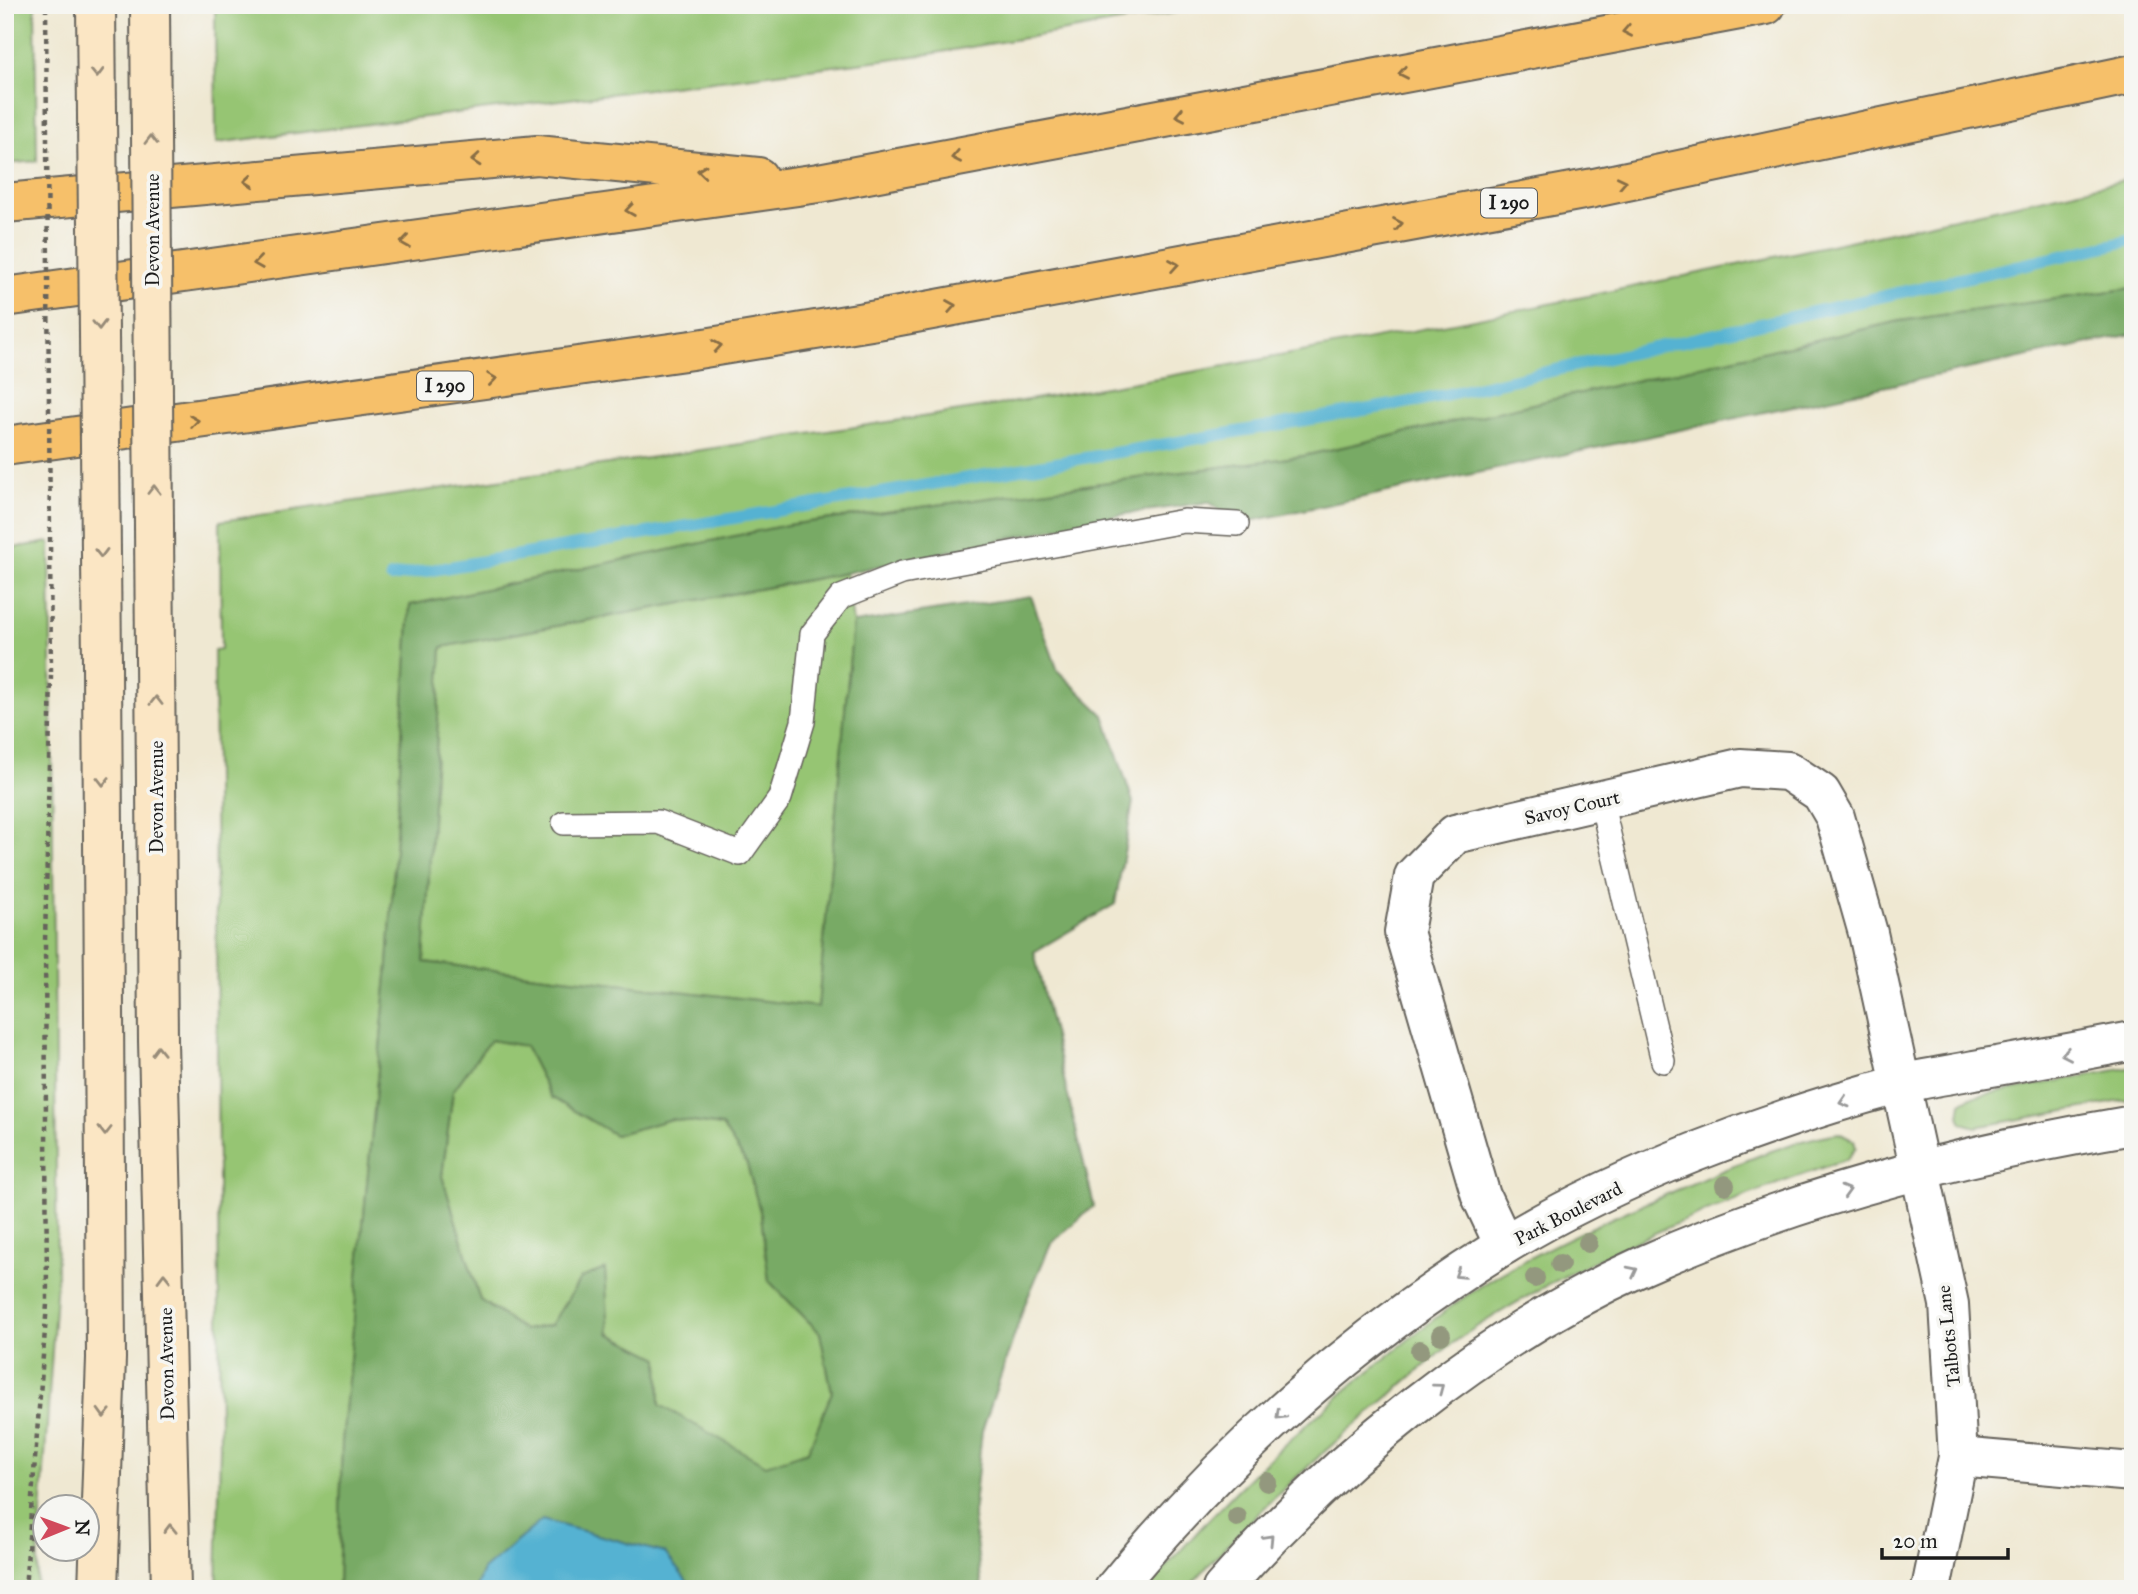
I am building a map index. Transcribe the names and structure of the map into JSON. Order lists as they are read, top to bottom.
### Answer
{
  "streets": {
    "highway": ["I 290"],
    "main road": ["Devon Avenue"],
    "street": ["Savoy Court", "Park Boulevard", "Talbots Lane"]
  },
  "crossings": [
    ["Savoy Court", "Park Boulevard"],
    ["Savoy Court", "Talbots Lane"],
    ["Park Boulevard", "Talbots Lane"]
  ],
  "scale_bar": "20 m",
  "north": "right"
}
